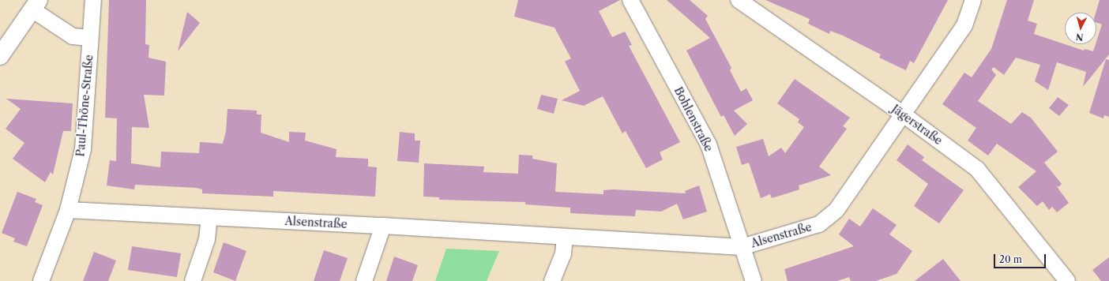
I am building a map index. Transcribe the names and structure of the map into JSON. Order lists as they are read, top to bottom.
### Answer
{
  "streets": {
    "street": [
      "Paul-Thöne-Straße",
      "Bohlenstraße",
      "Jägerstraße",
      "Alsenstraße"
    ]
  },
  "crossings": [
    ["Paul-Thöne-Straße", "Alsenstraße"],
    ["Bohlenstraße", "Alsenstraße"],
    ["Jägerstraße", "Alsenstraße"]
  ],
  "scale_bar": "20 m",
  "north": "bottom"
}
